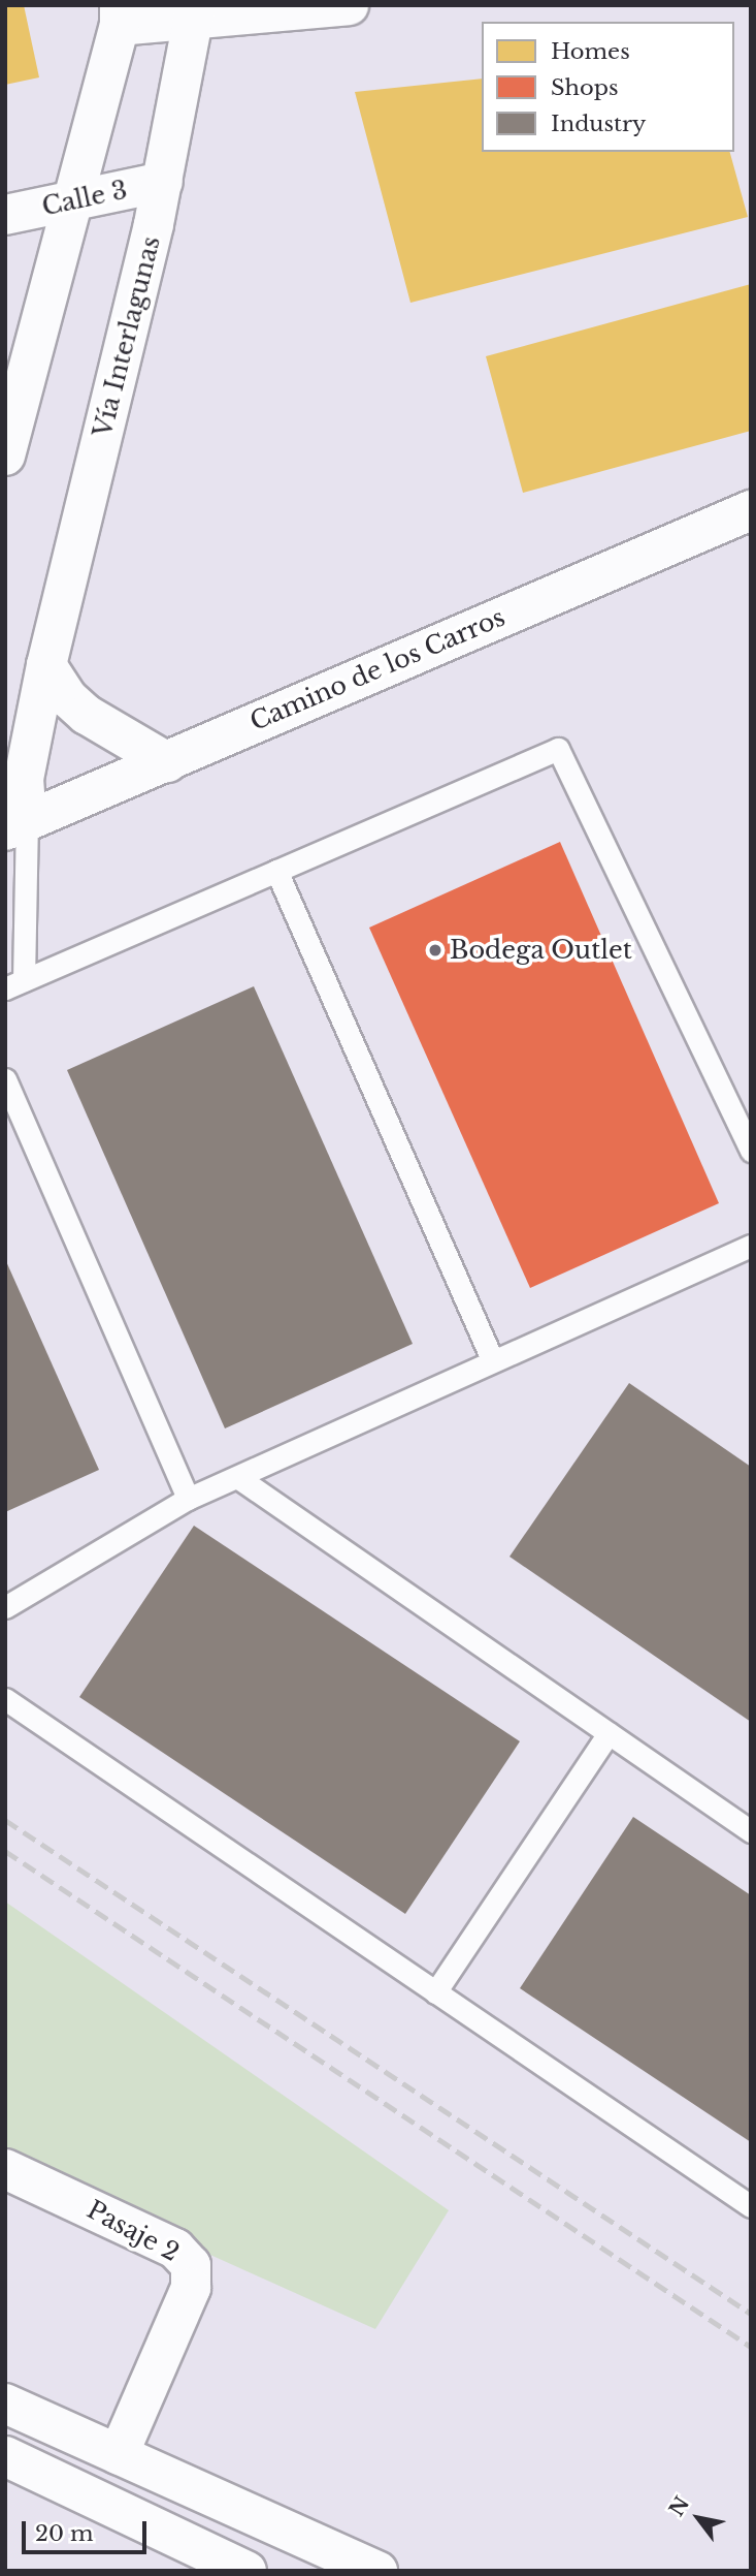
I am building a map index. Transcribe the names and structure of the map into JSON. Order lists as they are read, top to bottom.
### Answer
{
  "streets": {
    "street": [
      "Calle 3",
      "Vía Interlagunas",
      "Camino de los Carros",
      "Pasaje 2"
    ]
  },
  "crossings": [
    ["Calle 3", "Vía Interlagunas"],
    ["Vía Interlagunas", "Camino de los Carros"]
  ],
  "places": ["Bodega Outlet"],
  "legend": ["Homes", "Shops", "Industry"],
  "scale_bar": "20 m",
  "north": "top left"
}
